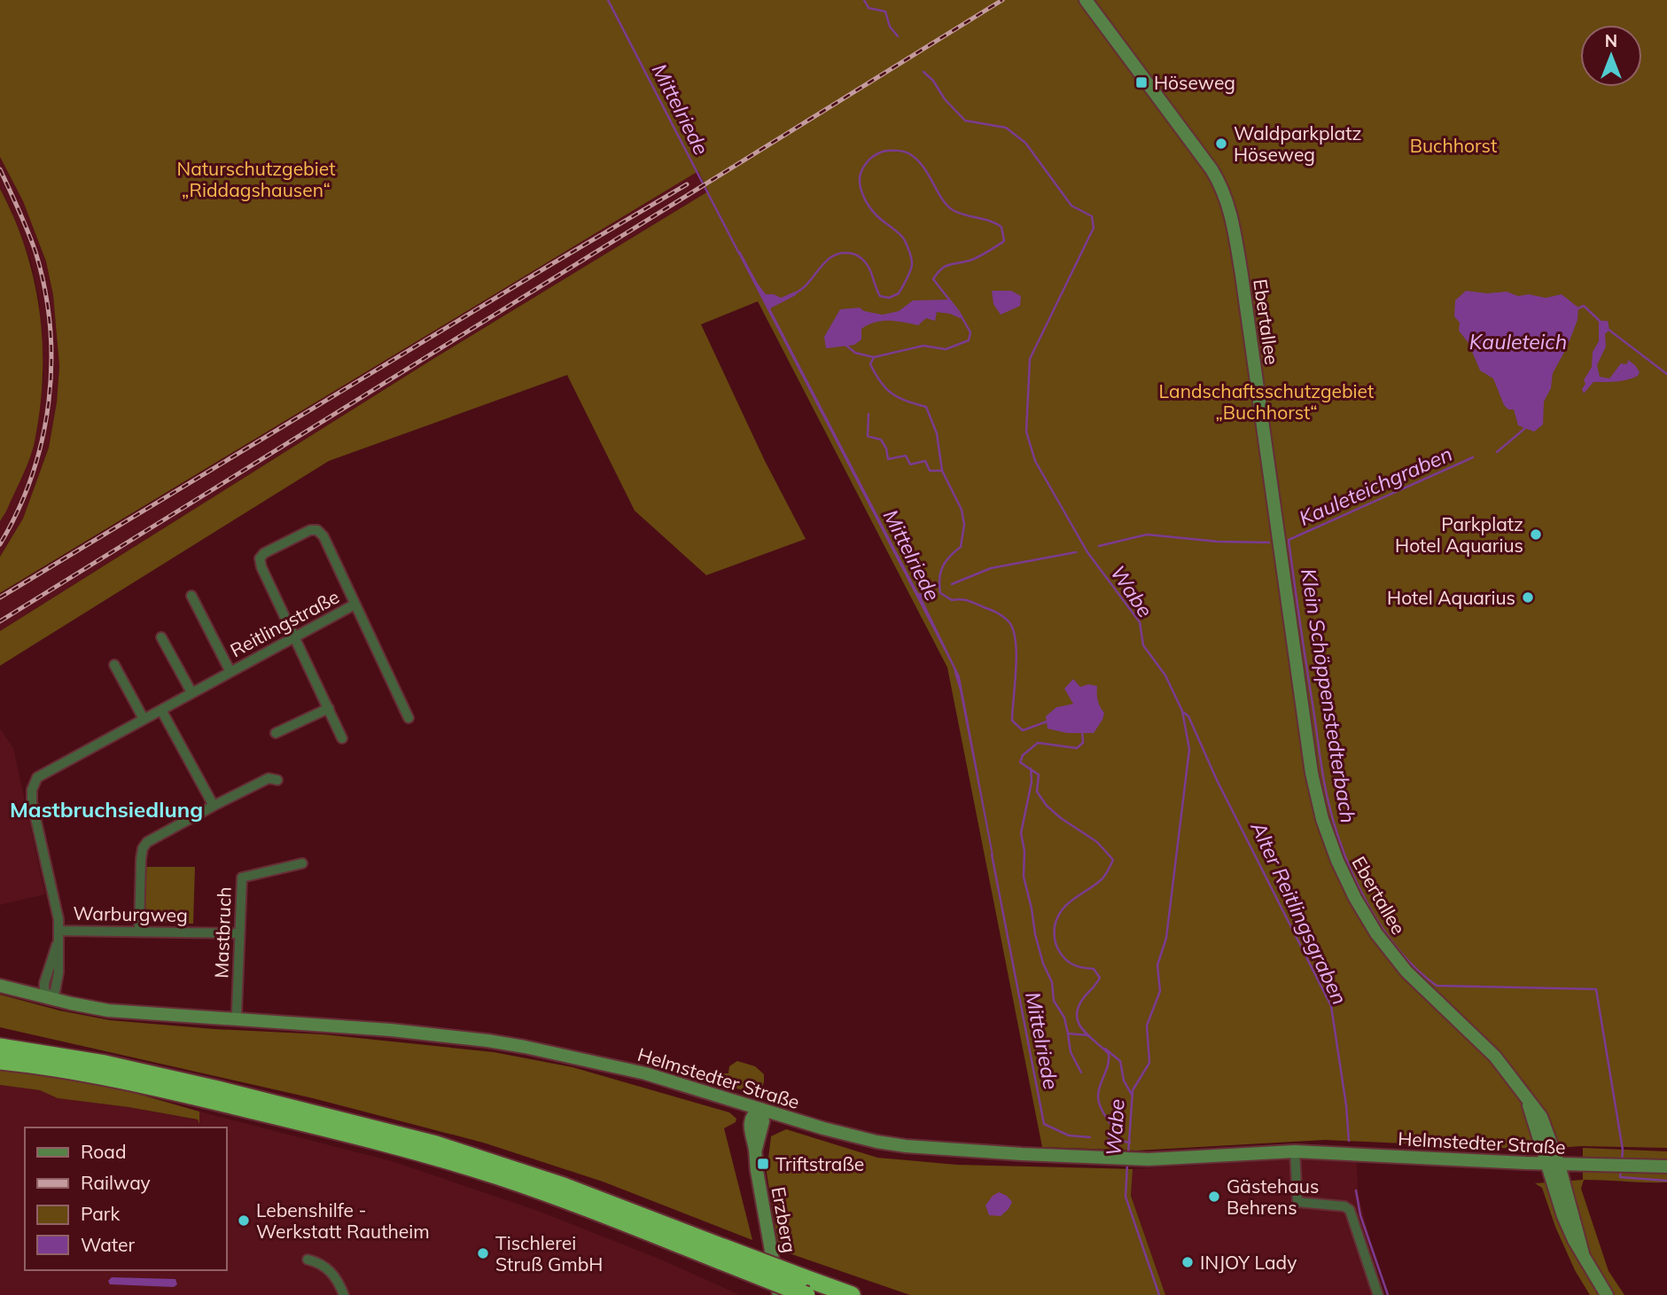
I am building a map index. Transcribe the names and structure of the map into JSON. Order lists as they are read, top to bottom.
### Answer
{
  "streets": {
    "street": [
      "Ebertallee",
      "Reitlingstraße",
      "Warburgweg",
      "Mastbruch",
      "Helmstedter Straße",
      "Erzberg"
    ]
  },
  "crossings": [
    ["Ebertallee", "Helmstedter Straße"],
    ["Reitlingstraße", "Warburgweg"],
    ["Reitlingstraße", "Helmstedter Straße"],
    ["Warburgweg", "Mastbruch"],
    ["Helmstedter Straße", "Erzberg"]
  ],
  "districts": ["Mastbruchsiedlung"],
  "water": [
    "Mittelriede",
    "Kauleteich",
    "Kauleteichgraben",
    "Wabe",
    "Klein Schöppenstedterbach",
    "Alter Reitlingsgraben"
  ],
  "parks": ["Buchhorst", "Naturschutzgebiet „Riddagshausen“", "Landschaftsschutzgebiet „Buchhorst“"],
  "places": {
    "transit": ["Höseweg", "Triftstraße"],
    "other": [
      "Waldparkplatz Höseweg",
      "Parkplatz Hotel Aquarius",
      "Hotel Aquarius",
      "Gästehaus Behrens",
      "Lebenshilfe - Werkstatt Rautheim",
      "Tischlerei Struß GmbH",
      "INJOY Lady"
    ]
  },
  "legend": [
    "Road",
    "Railway",
    "Park",
    "Water"
  ],
  "north": "top"
}
